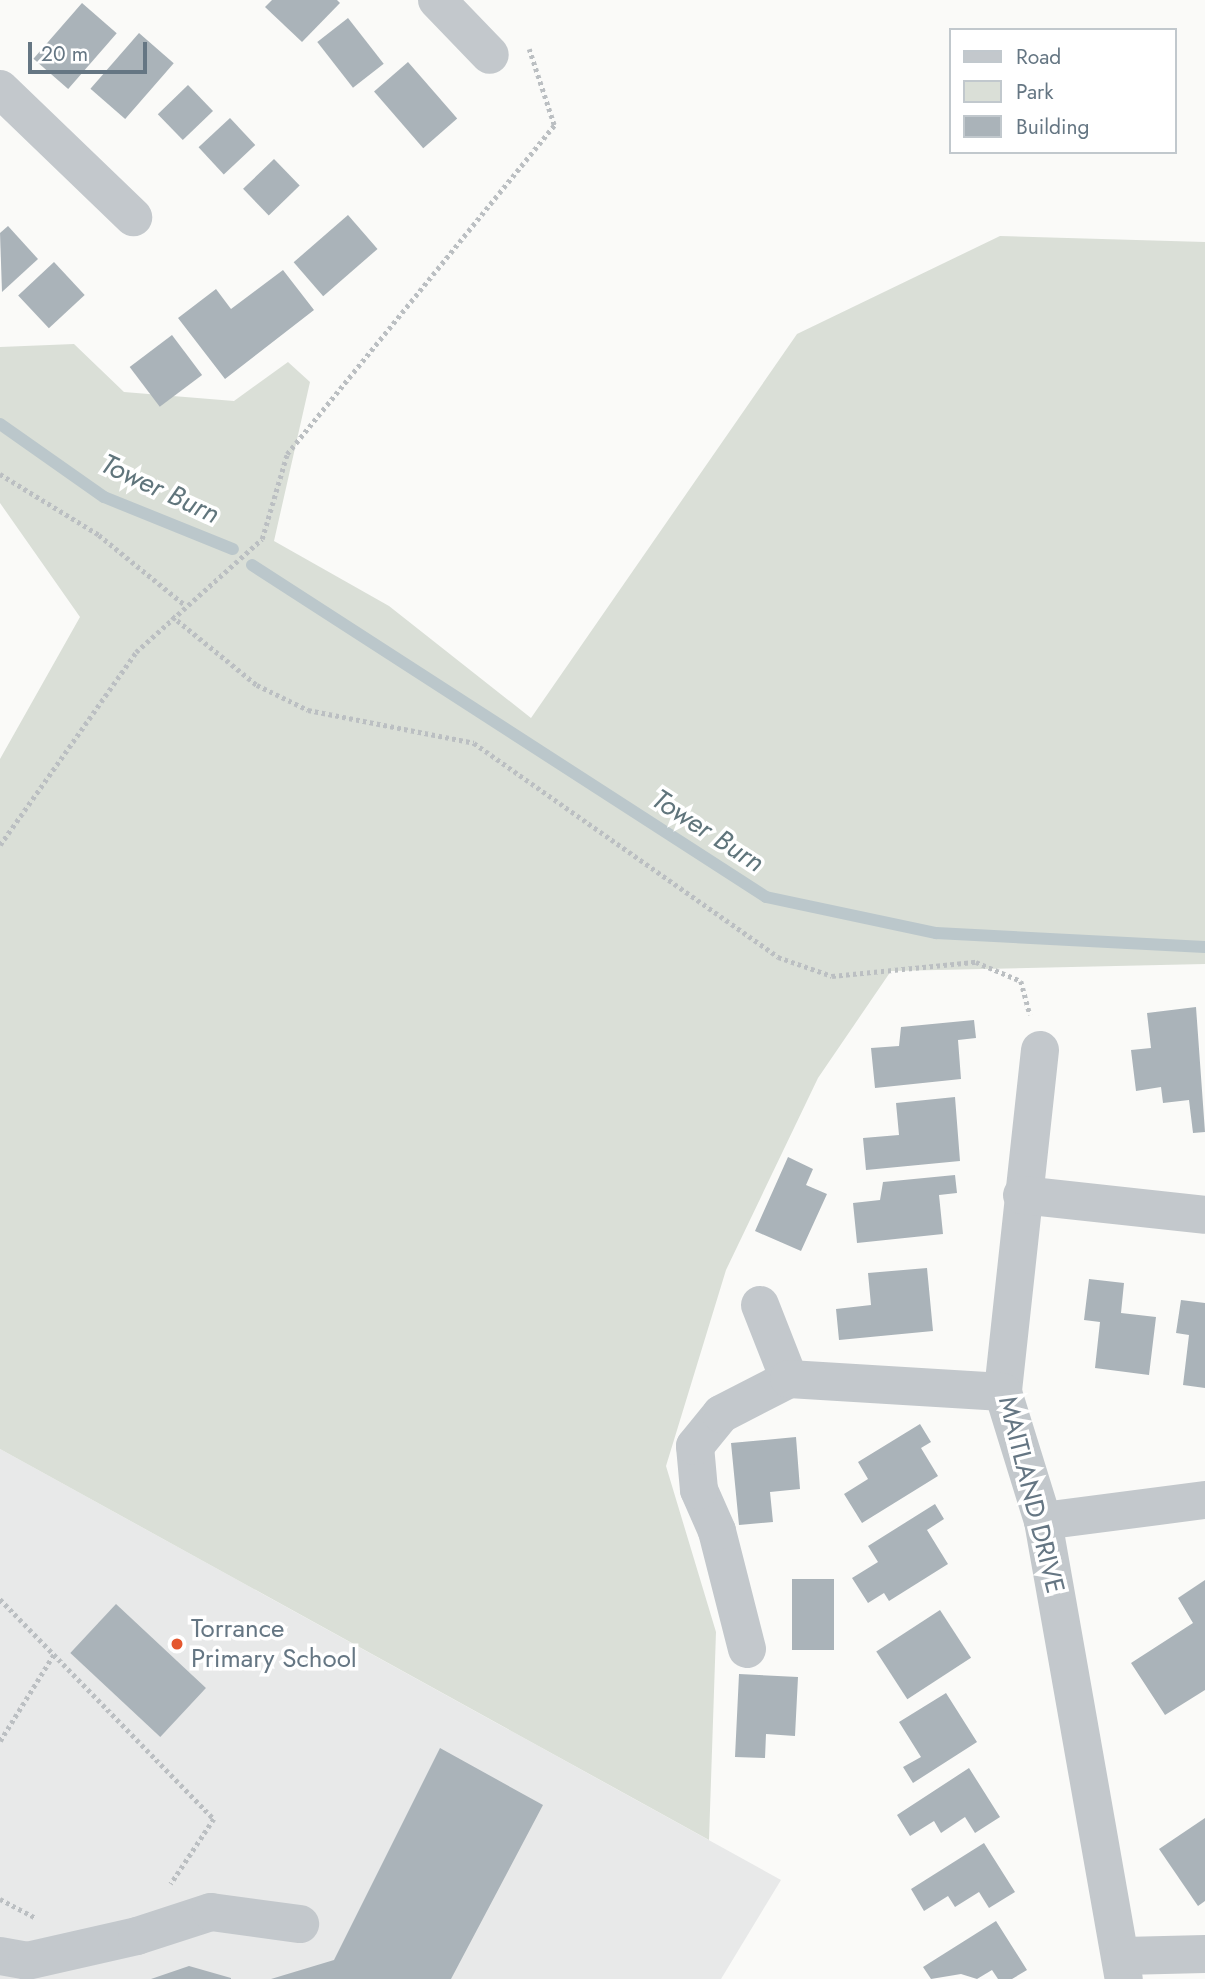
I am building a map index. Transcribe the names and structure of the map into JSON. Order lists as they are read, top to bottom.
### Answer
{
  "streets": {
    "street": ["MAITLAND DRIVE"]
  },
  "water": ["Tower Burn"],
  "places": ["Torrance Primary School"],
  "legend": ["Road", "Park", "Building"],
  "scale_bar": "20 m"
}
